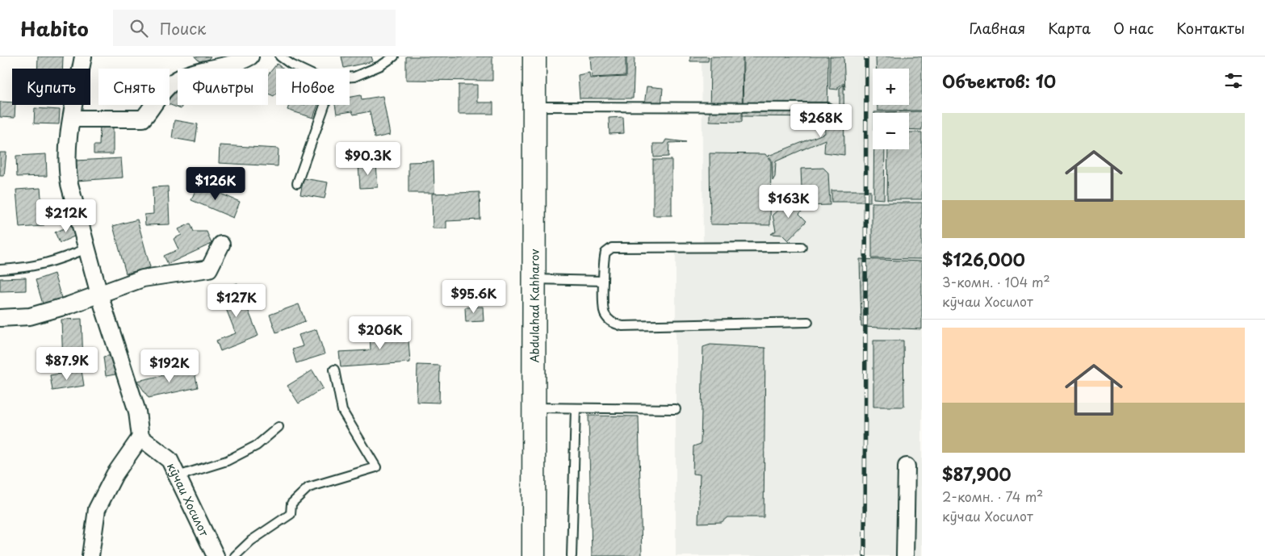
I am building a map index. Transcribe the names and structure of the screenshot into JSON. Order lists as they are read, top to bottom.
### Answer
{
  "streets": {
    "main road": ["Abdulahad Kahharov"],
    "street": ["кӯчаи Хосилот"]
  },
  "page": {
    "header": "Habito",
    "search": "Поиск",
    "nav": [
      "Главная",
      "Карта",
      "О нас",
      "Контакты"
    ],
    "heading": "Объектов: 10",
    "map_buttons": ["+", "−"],
    "chip": [
      "Купить",
      "Снять",
      "Фильтры",
      "Новое"
    ],
    "price": [
      "$268K",
      "$90.3K",
      "$126K",
      "$163K",
      "$212K",
      "$95.6K",
      "$127K",
      "$206K",
      "$87.9K",
      "$192K"
    ],
    "list": [
      {
        "name": "$126,000",
        "note": "3-комн. · 104 m² · кӯчаи Хосилот"
      },
      {
        "name": "$87,900",
        "note": "2-комн. · 74 m² · кӯчаи Хосилот"
      }
    ]
  }
}
